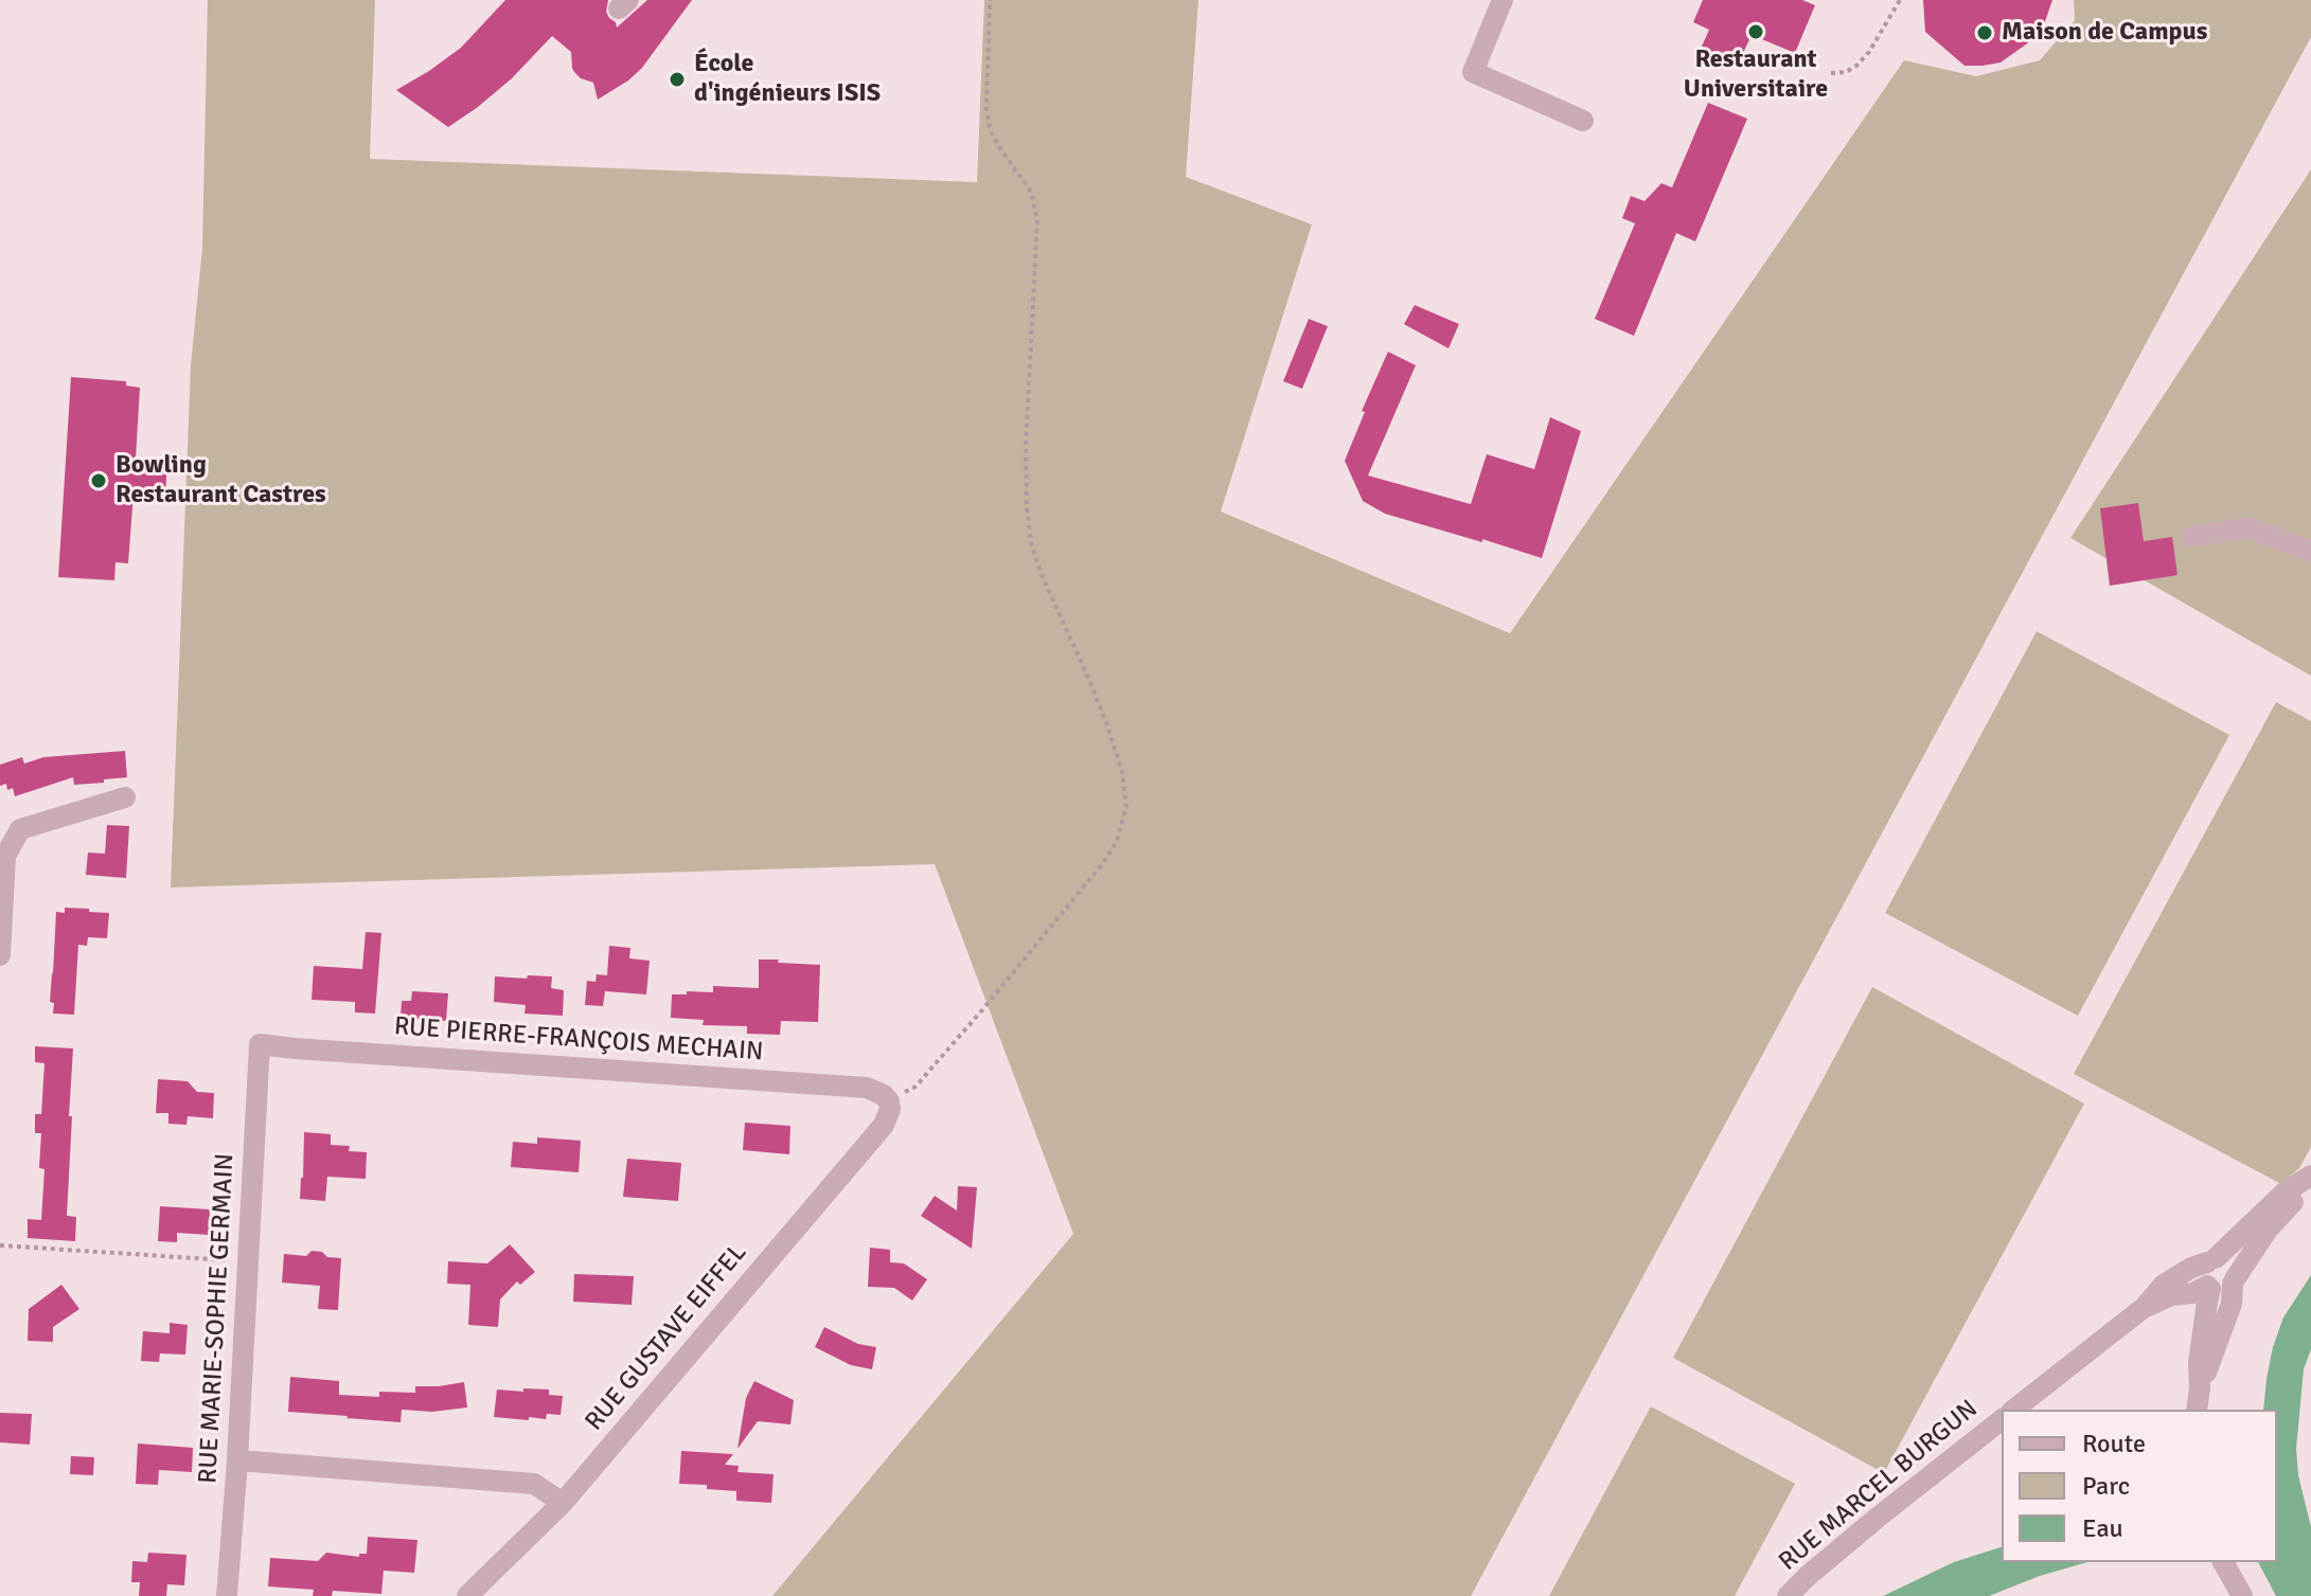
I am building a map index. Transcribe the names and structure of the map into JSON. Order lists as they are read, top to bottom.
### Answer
{
  "streets": {
    "street": [
      "RUE PIERRE-FRANÇOIS MECHAIN",
      "RUE MARIE-SOPHIE GERMAIN",
      "RUE GUSTAVE EIFFEL",
      "RUE MARCEL BURGUN"
    ]
  },
  "crossings": [
    ["RUE PIERRE-FRANÇOIS MECHAIN", "RUE MARIE-SOPHIE GERMAIN"],
    ["RUE PIERRE-FRANÇOIS MECHAIN", "RUE GUSTAVE EIFFEL"]
  ],
  "places": [
    "Restaurant Universitaire",
    "Maison de Campus",
    "École d'ingénieurs ISIS",
    "Bowling Restaurant Castres"
  ],
  "legend": ["Route", "Parc", "Eau"]
}
